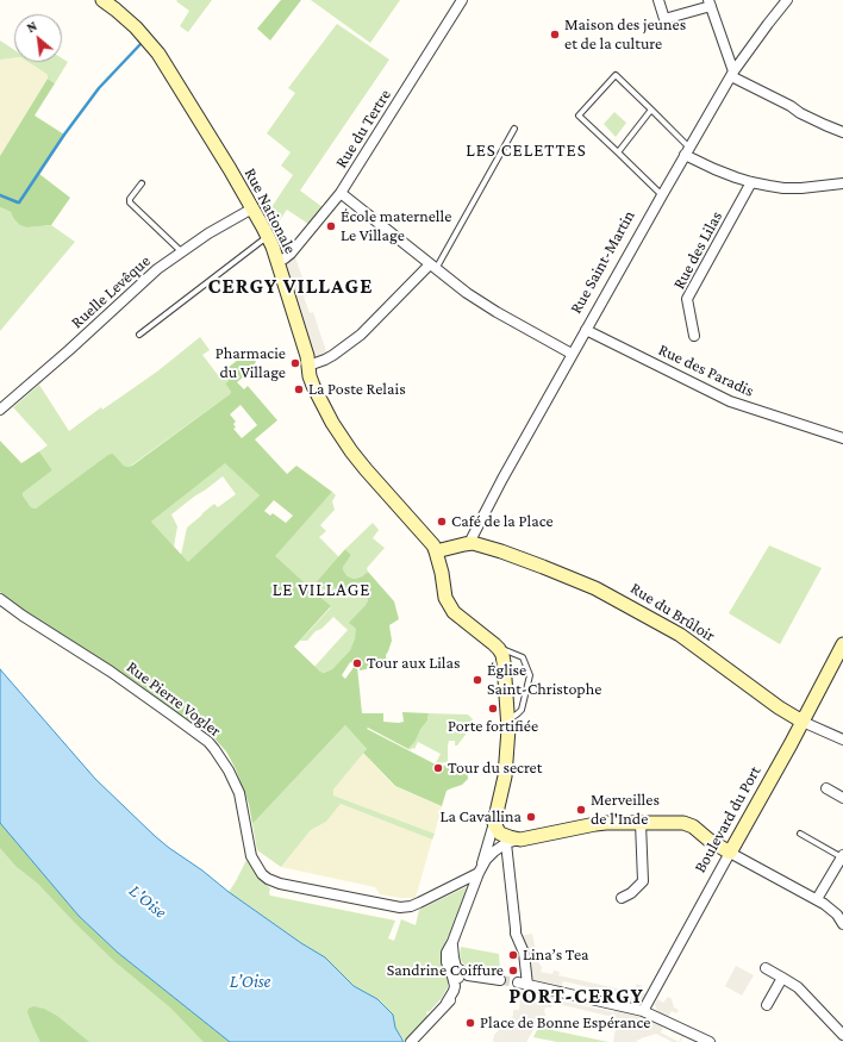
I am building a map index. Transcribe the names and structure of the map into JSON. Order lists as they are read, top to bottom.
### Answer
{
  "streets": {
    "street": [
      "Rue du Tertre",
      "Rue Nationale",
      "Rue des Lilas",
      "Rue Saint-Martin",
      "Ruelle Levêque",
      "Rue des Paradis",
      "Rue du Brûloir",
      "Rue Pierre Vogler",
      "Boulevard du Port"
    ]
  },
  "crossings": [
    ["Rue du Tertre", "Rue Nationale"],
    ["Rue Nationale", "Ruelle Levêque"],
    ["Rue Saint-Martin", "Rue des Paradis"],
    ["Rue Saint-Martin", "Rue du Brûloir"],
    ["Rue du Brûloir", "Boulevard du Port"]
  ],
  "districts": [
    "LES CELETTES",
    "CERGY VILLAGE",
    "LE VILLAGE",
    "PORT-CERGY"
  ],
  "water": ["L'Oise", "L’Oise"],
  "places": [
    "Maison des jeunes et de la culture",
    "École maternelle Le Village",
    "Pharmacie du Village",
    "La Poste Relais",
    "Café de la Place",
    "Tour aux Lilas",
    "Église Saint-Christophe",
    "Porte fortifiée",
    "Tour du secret",
    "Merveilles de l'Inde",
    "La Cavallina",
    "Lina’s Tea",
    "Sandrine Coiffure",
    "Place de Bonne Espérance"
  ],
  "north": "top left"
}
